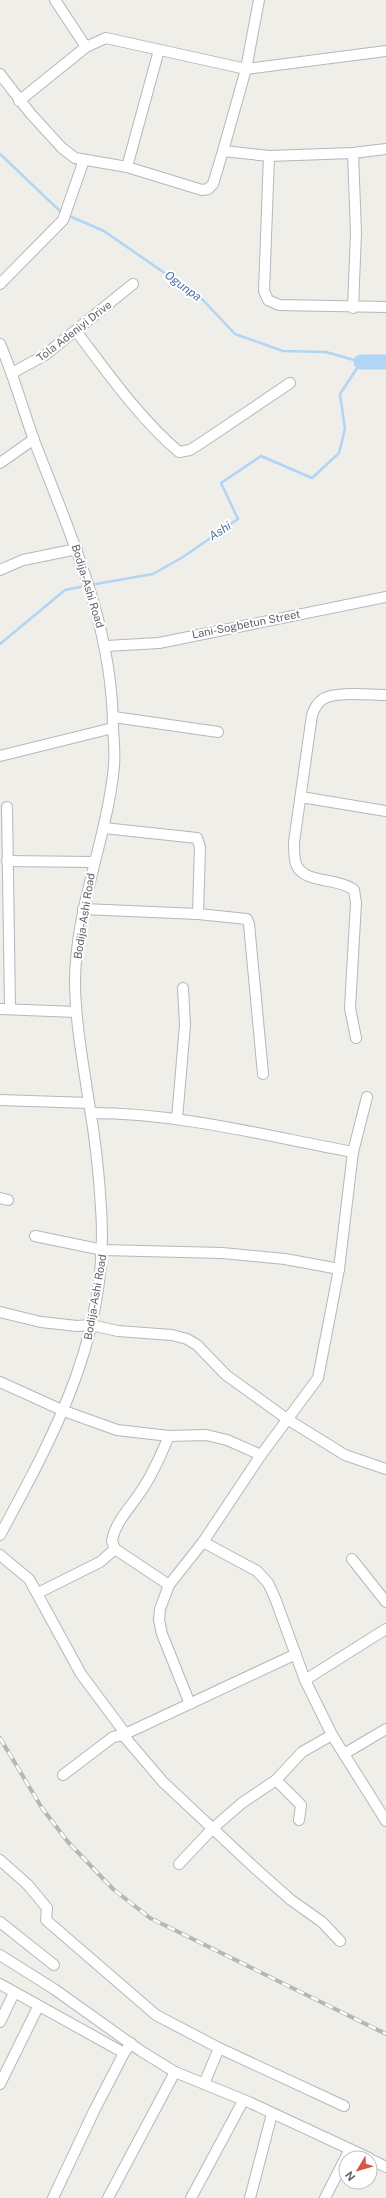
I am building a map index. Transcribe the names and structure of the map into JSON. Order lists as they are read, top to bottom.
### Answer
{
  "streets": {
    "street": ["Tola Adeniyi Drive", "Bodija-Ashi Road", "Lani-Sogbetun Street"]
  },
  "crossings": [
    ["Tola Adeniyi Drive", "Bodija-Ashi Road"],
    ["Bodija-Ashi Road", "Lani-Sogbetun Street"]
  ],
  "water": ["Ogunpa", "Ashi"],
  "north": "bottom left"
}
